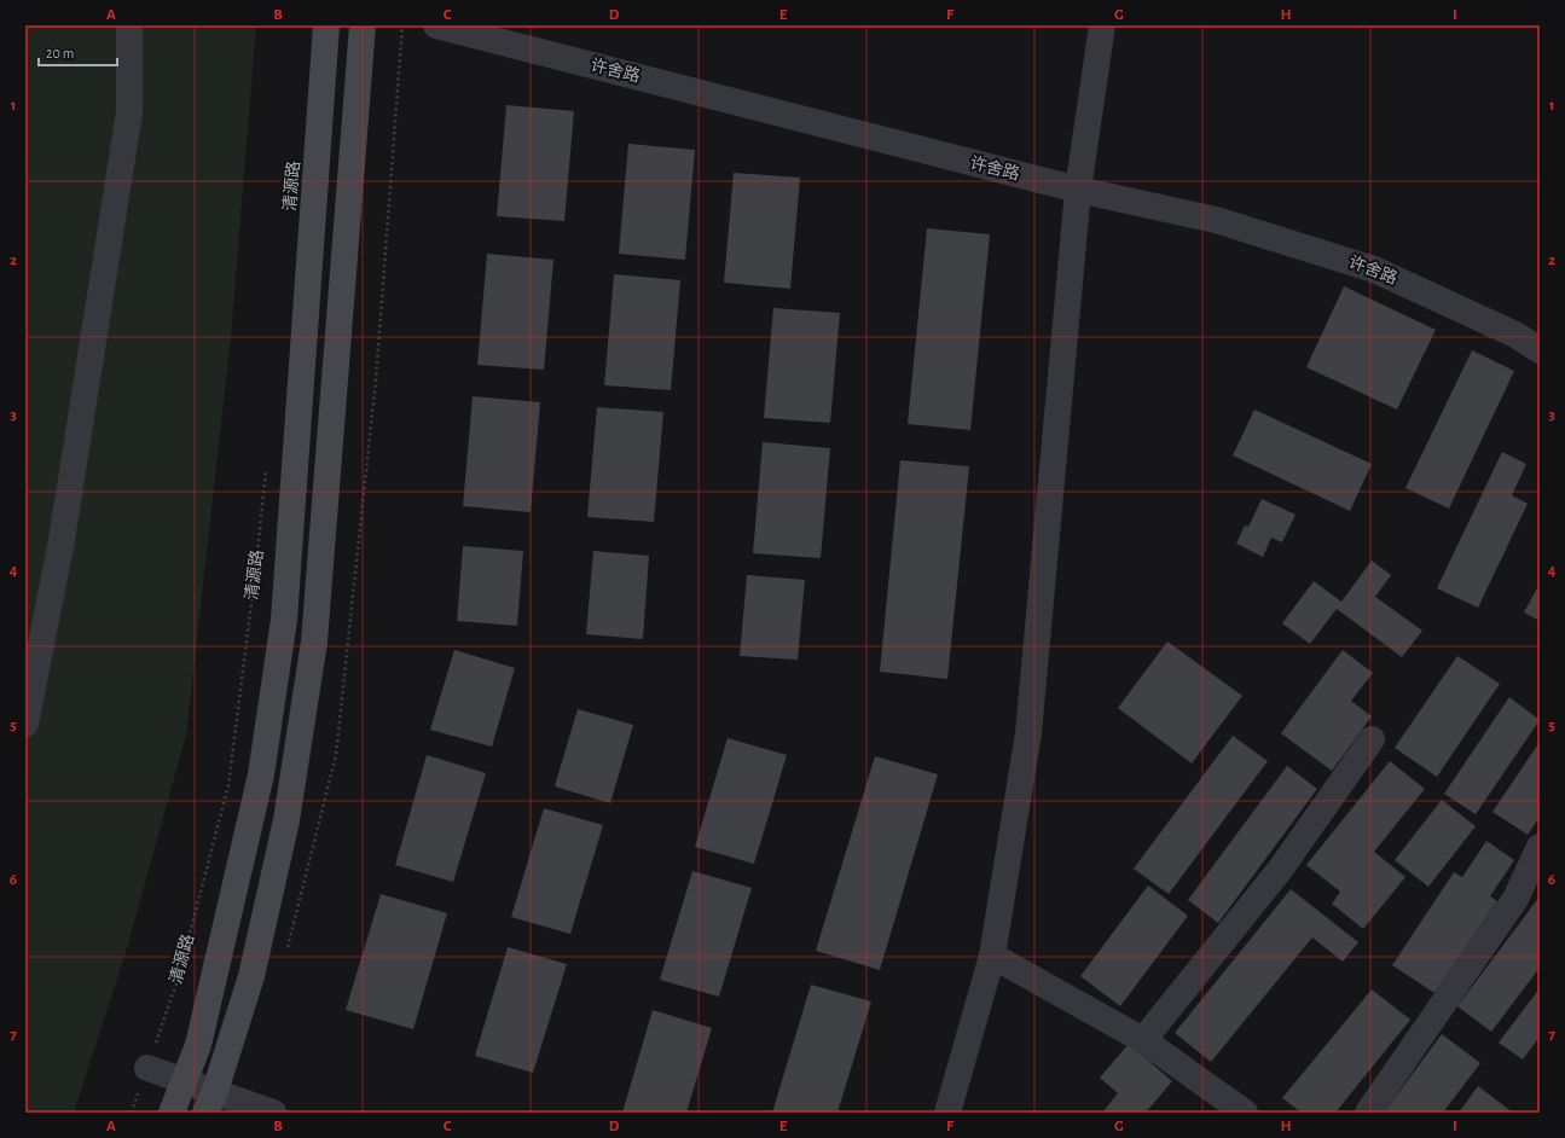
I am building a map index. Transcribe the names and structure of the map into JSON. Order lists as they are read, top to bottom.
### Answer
{
  "streets": {
    "street": ["许舍路", "清源路"]
  },
  "scale_bar": "20 m",
  "grid": {
    "columns": [
      "A",
      "B",
      "C",
      "D",
      "E",
      "F",
      "G",
      "H",
      "I"
    ],
    "rows": [
      "1",
      "2",
      "3",
      "4",
      "5",
      "6",
      "7"
    ]
  }
}
